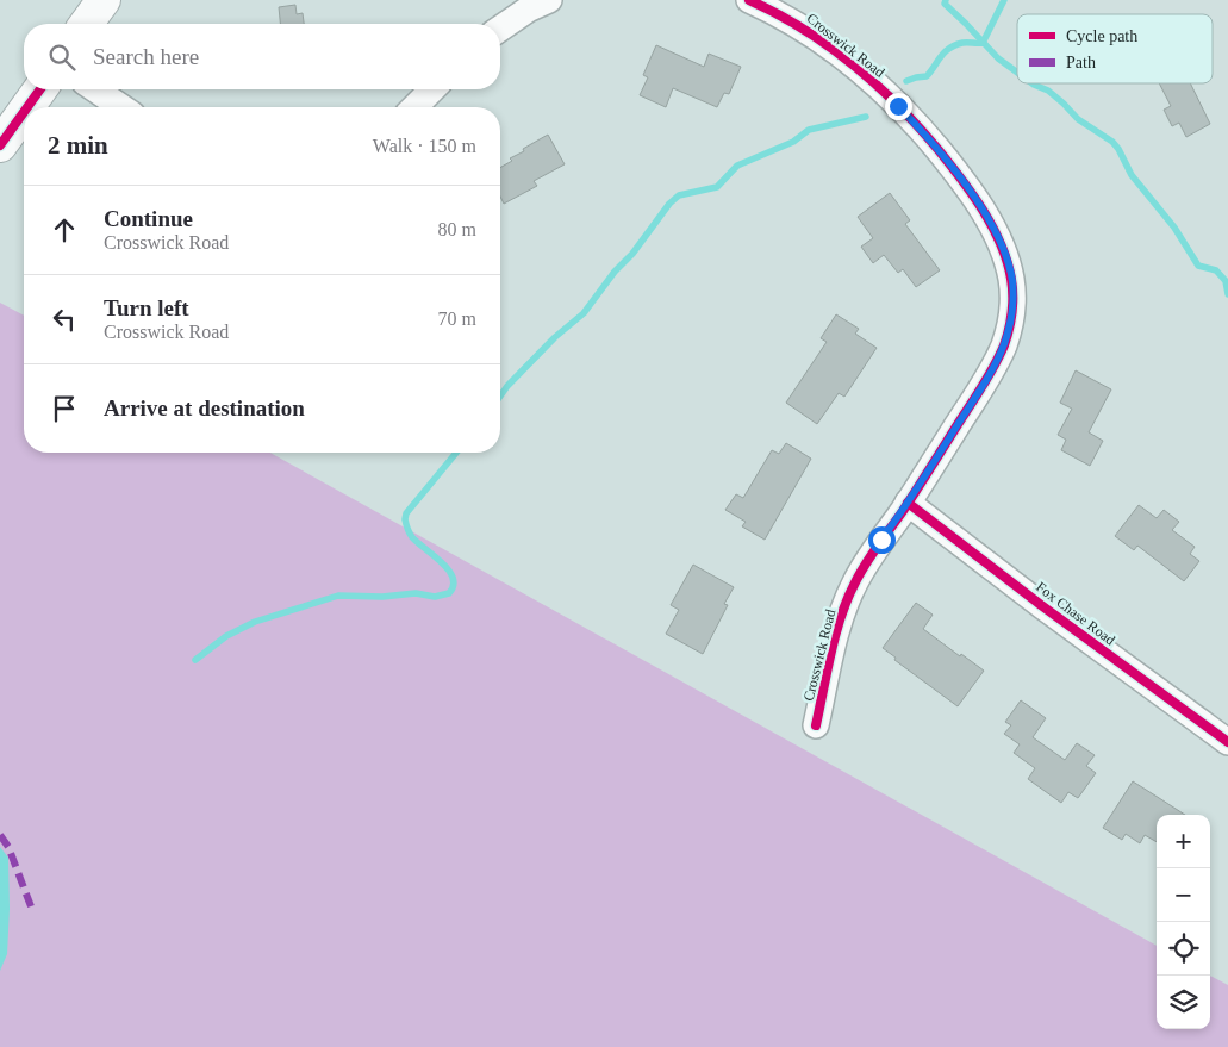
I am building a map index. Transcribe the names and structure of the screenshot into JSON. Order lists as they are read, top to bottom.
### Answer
{
  "streets": {
    "street": ["Crosswick Road", "Fox Chase Road"]
  },
  "crossings": [
    ["Crosswick Road", "Fox Chase Road"]
  ],
  "legend": ["Cycle path", "Path"],
  "page": {
    "search": "Search here",
    "heading": ["2 min", "Walk · 150 m"],
    "list": [
      ["Continue", "Crosswick Road", "80 m"],
      ["Turn left", "Crosswick Road", "70 m"],
      "Arrive at destination"
    ],
    "map_buttons": ["+", "−"]
  }
}
